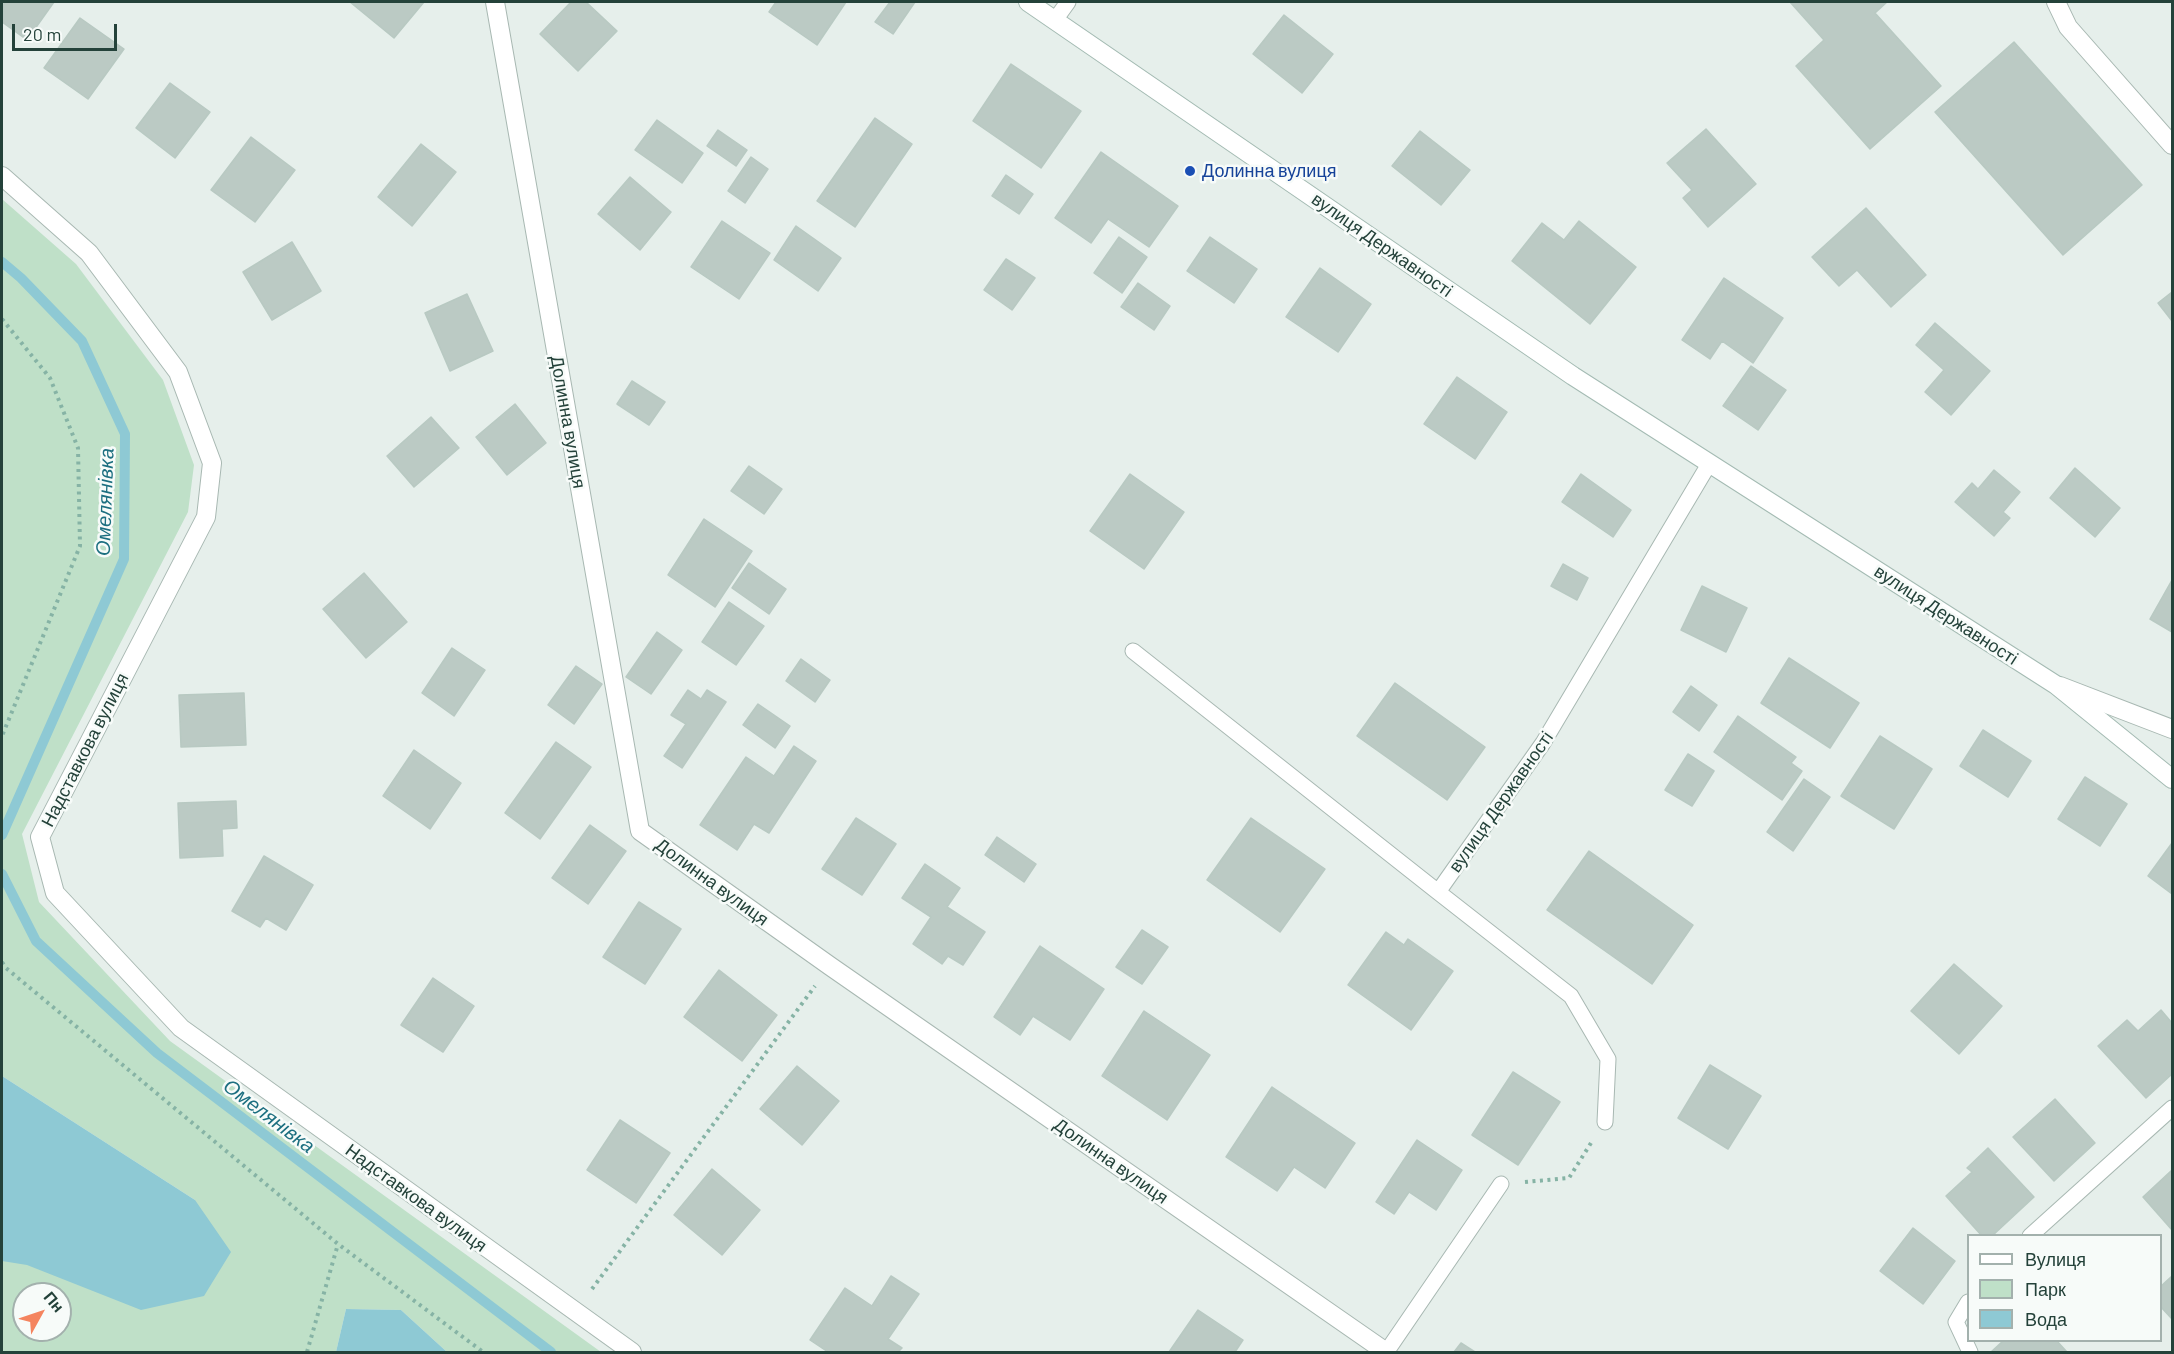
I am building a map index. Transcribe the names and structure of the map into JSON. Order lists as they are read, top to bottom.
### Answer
{
  "streets": {
    "street": ["вулиця Державності", "Долинна вулиця", "Надставкова вулиця"]
  },
  "water": ["Омелянівка"],
  "places": ["Долинна вулиця"],
  "legend": ["Вулиця", "Парк", "Вода"],
  "scale_bar": "20 m",
  "north": "top right"
}
